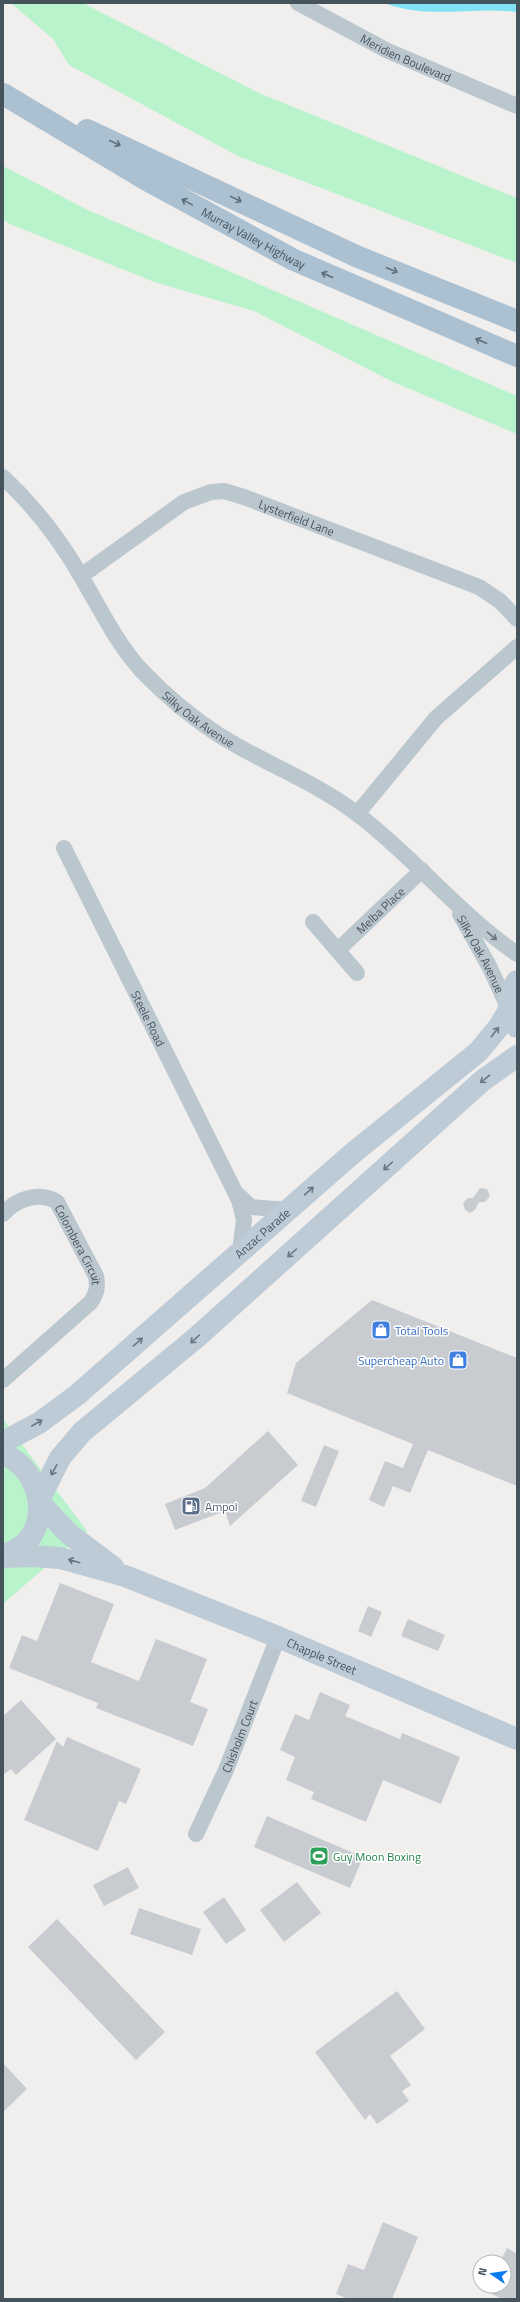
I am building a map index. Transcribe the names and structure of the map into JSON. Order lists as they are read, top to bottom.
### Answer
{
  "streets": {
    "main road": ["Murray Valley Highway", "Anzac Parade", "Chapple Street"],
    "street": [
      "Meridien Boulevard",
      "Lysterfield Lane",
      "Silky Oak Avenue",
      "Melba Place",
      "Steele Road",
      "Colombera Circuit",
      "Chisholm Court"
    ]
  },
  "crossings": [
    ["Lysterfield Lane", "Silky Oak Avenue"],
    ["Silky Oak Avenue", "Melba Place"],
    ["Silky Oak Avenue", "Anzac Parade"],
    ["Steele Road", "Anzac Parade"],
    ["Chapple Street", "Chisholm Court"]
  ],
  "places": {
    "shop": ["Total Tools", "Supercheap Auto"],
    "fuel station": ["Ampol"],
    "sports": ["Guy Moon Boxing"]
  },
  "north": "left"
}
